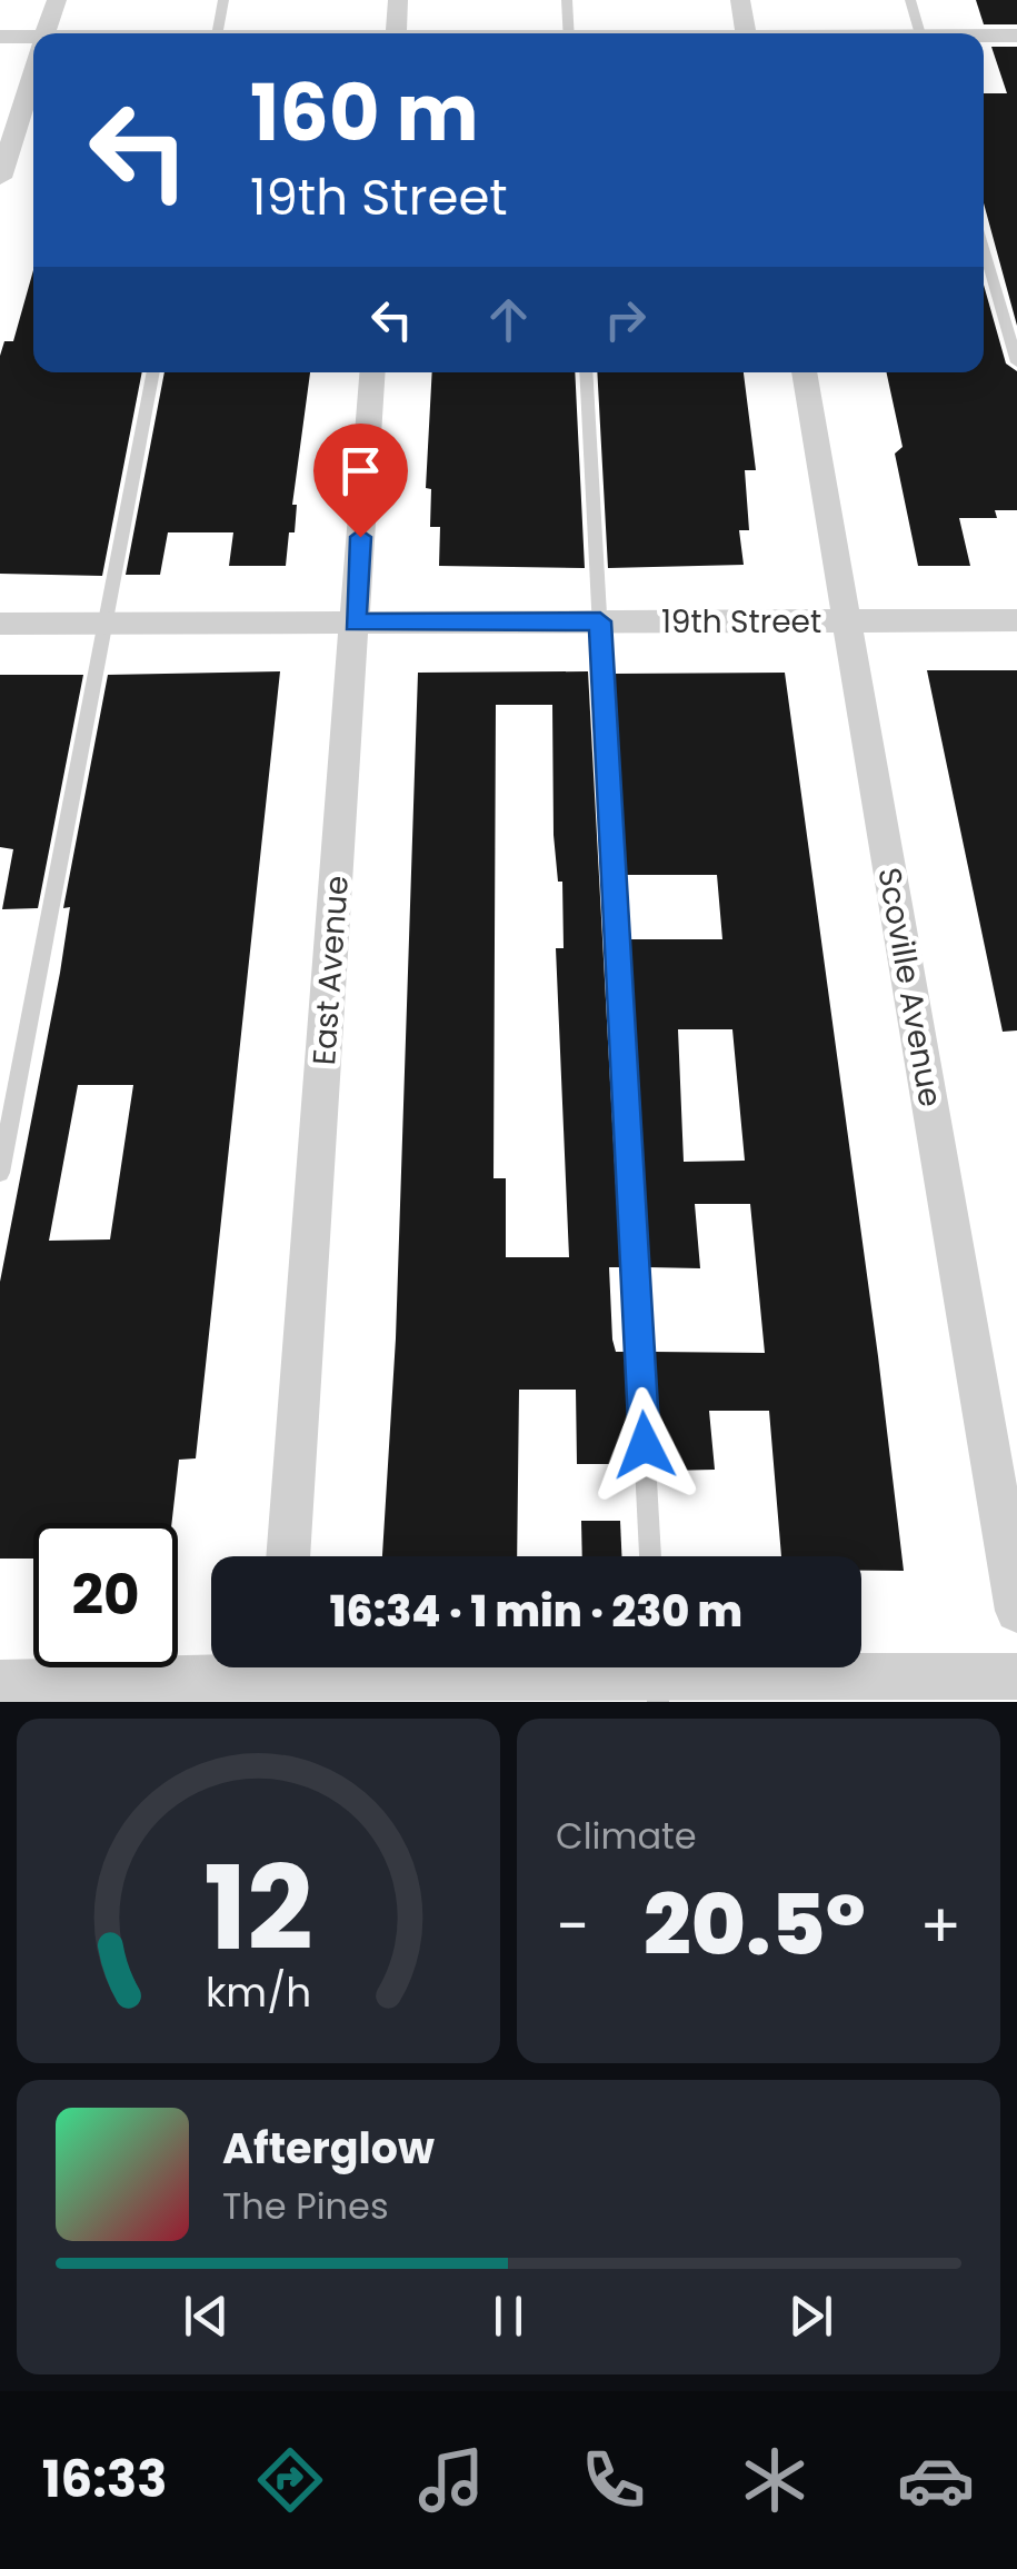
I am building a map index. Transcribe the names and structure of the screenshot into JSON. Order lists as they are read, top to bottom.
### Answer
{
  "streets": {
    "street": ["19th Street", "East Avenue", "Scoville Avenue"]
  },
  "crossings": [
    ["19th Street", "East Avenue"],
    ["19th Street", "Scoville Avenue"]
  ],
  "page": {
    "turn": ["160 m", "19th Street"],
    "limit": "20",
    "trip": "16:34 · 1 min · 230 m",
    "tile": "Climate",
    "heat": ["−", "20.5°", "+"],
    "song": ["Afterglow", "The Pines"],
    "tabs": "16:33",
    "gauge": ["12", "km/h"]
  }
}
